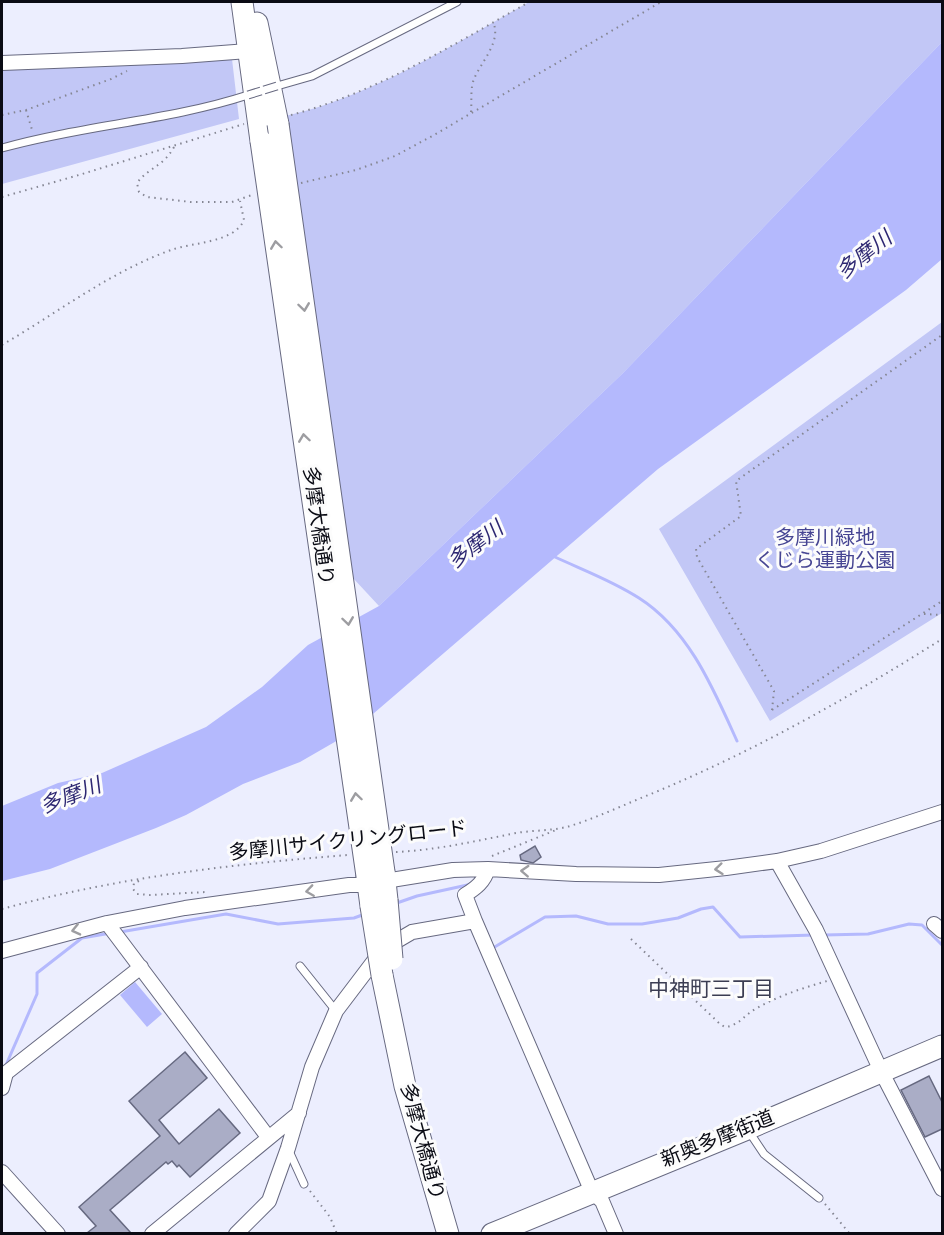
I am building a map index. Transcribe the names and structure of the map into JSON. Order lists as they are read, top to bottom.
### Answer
{
  "streets": {
    "main road": ["多摩大橋通り", "新奥多摩街道"],
    "path": ["多摩川サイクリングロード"]
  },
  "crossings": [
    ["多摩大橋通り", "多摩川サイクリングロード"]
  ],
  "districts": ["中神町三丁目"],
  "water": ["多摩川"],
  "parks": ["多摩川緑地 くじら運動公園"]
}
